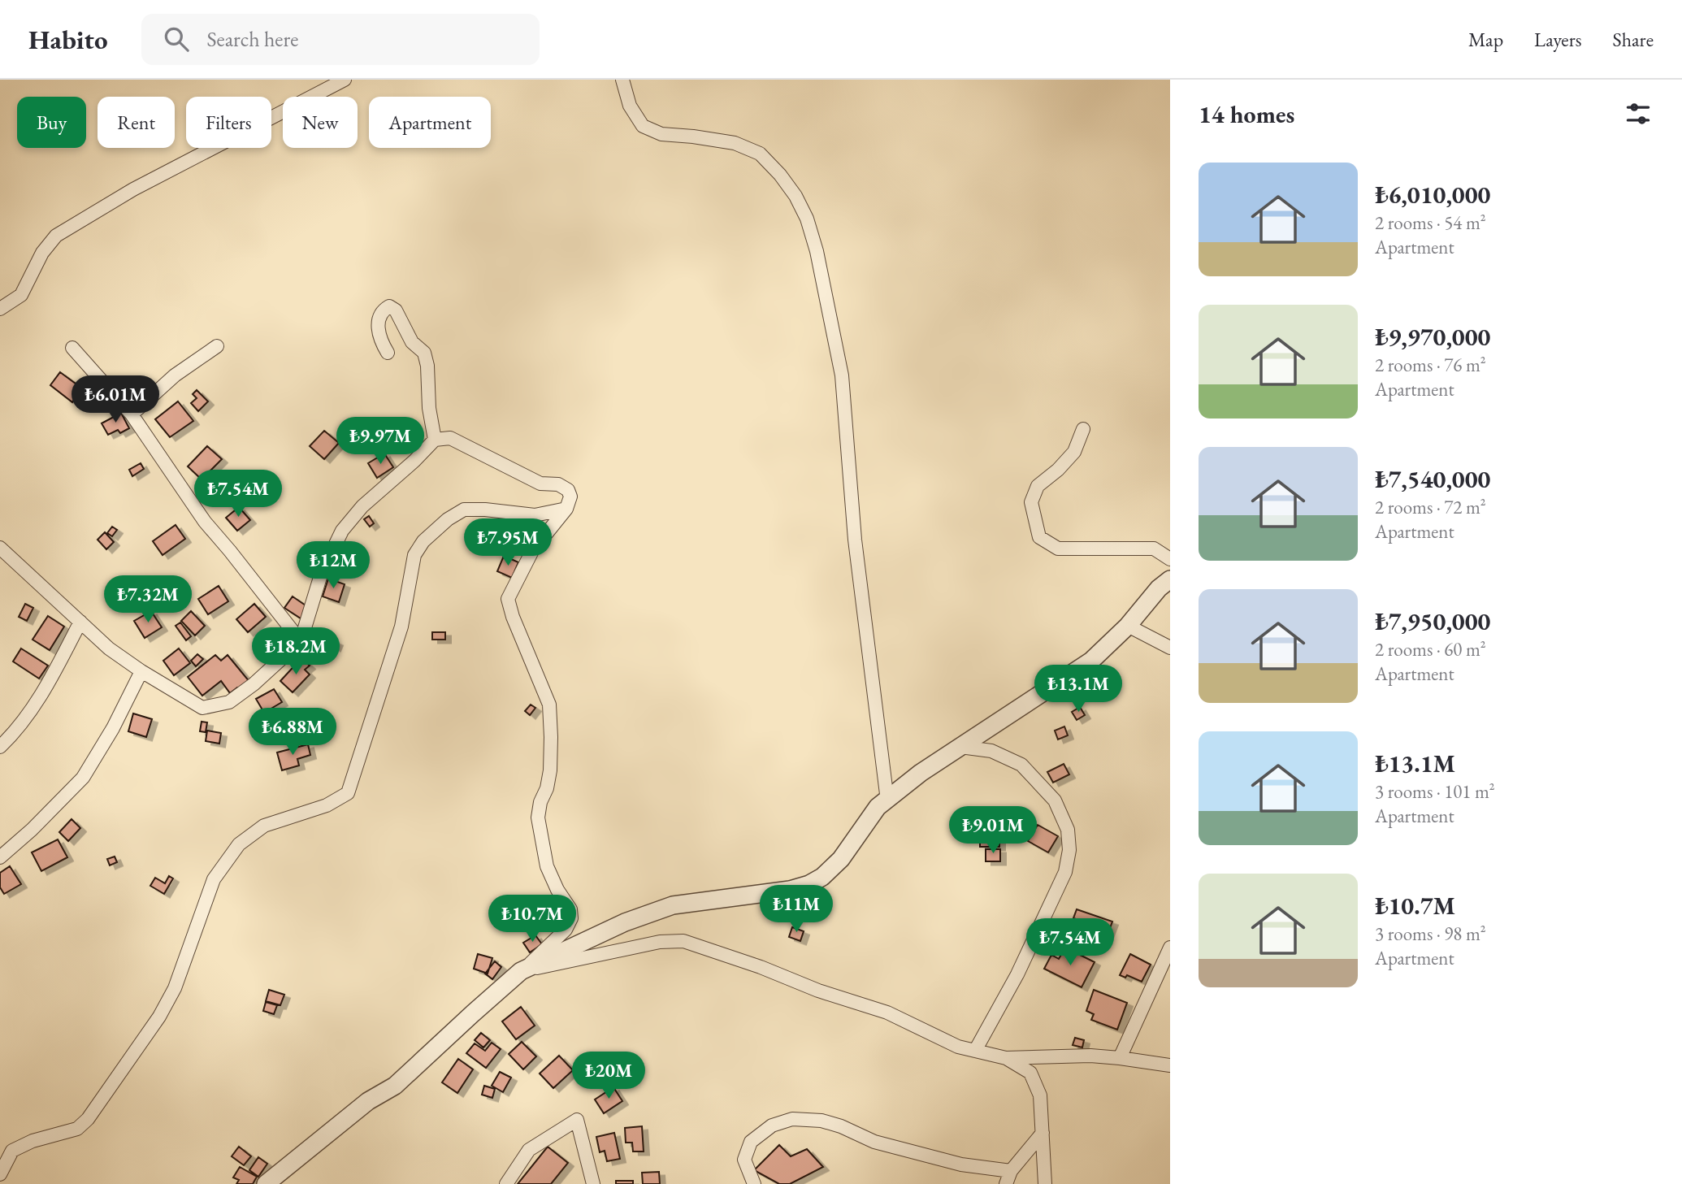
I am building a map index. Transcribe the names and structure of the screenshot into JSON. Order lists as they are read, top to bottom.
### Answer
{
  "page": {
    "header": "Habito",
    "search": "Search here",
    "nav": ["Map", "Layers", "Share"],
    "heading": "14 homes",
    "chip": [
      "Buy",
      "Rent",
      "Filters",
      "New",
      "Apartment"
    ],
    "list": [
      {
        "name": "₺6,010,000",
        "note": "2 rooms · 54 m² · Apartment"
      },
      {
        "name": "₺9,970,000",
        "note": "2 rooms · 76 m² · Apartment"
      },
      {
        "name": "₺7,540,000",
        "note": "2 rooms · 72 m² · Apartment"
      },
      {
        "name": "₺7,950,000",
        "note": "2 rooms · 60 m² · Apartment"
      },
      {
        "name": "₺13.1M",
        "note": "3 rooms · 101 m² · Apartment"
      },
      {
        "name": "₺10.7M",
        "note": "3 rooms · 98 m² · Apartment"
      }
    ],
    "price": [
      "₺6.01M",
      "₺9.97M",
      "₺7.54M",
      "₺7.95M",
      "₺12M",
      "₺7.32M",
      "₺18.2M",
      "₺13.1M",
      "₺6.88M",
      "₺9.01M",
      "₺11M",
      "₺10.7M",
      "₺7.54M",
      "₺20M"
    ]
  }
}
